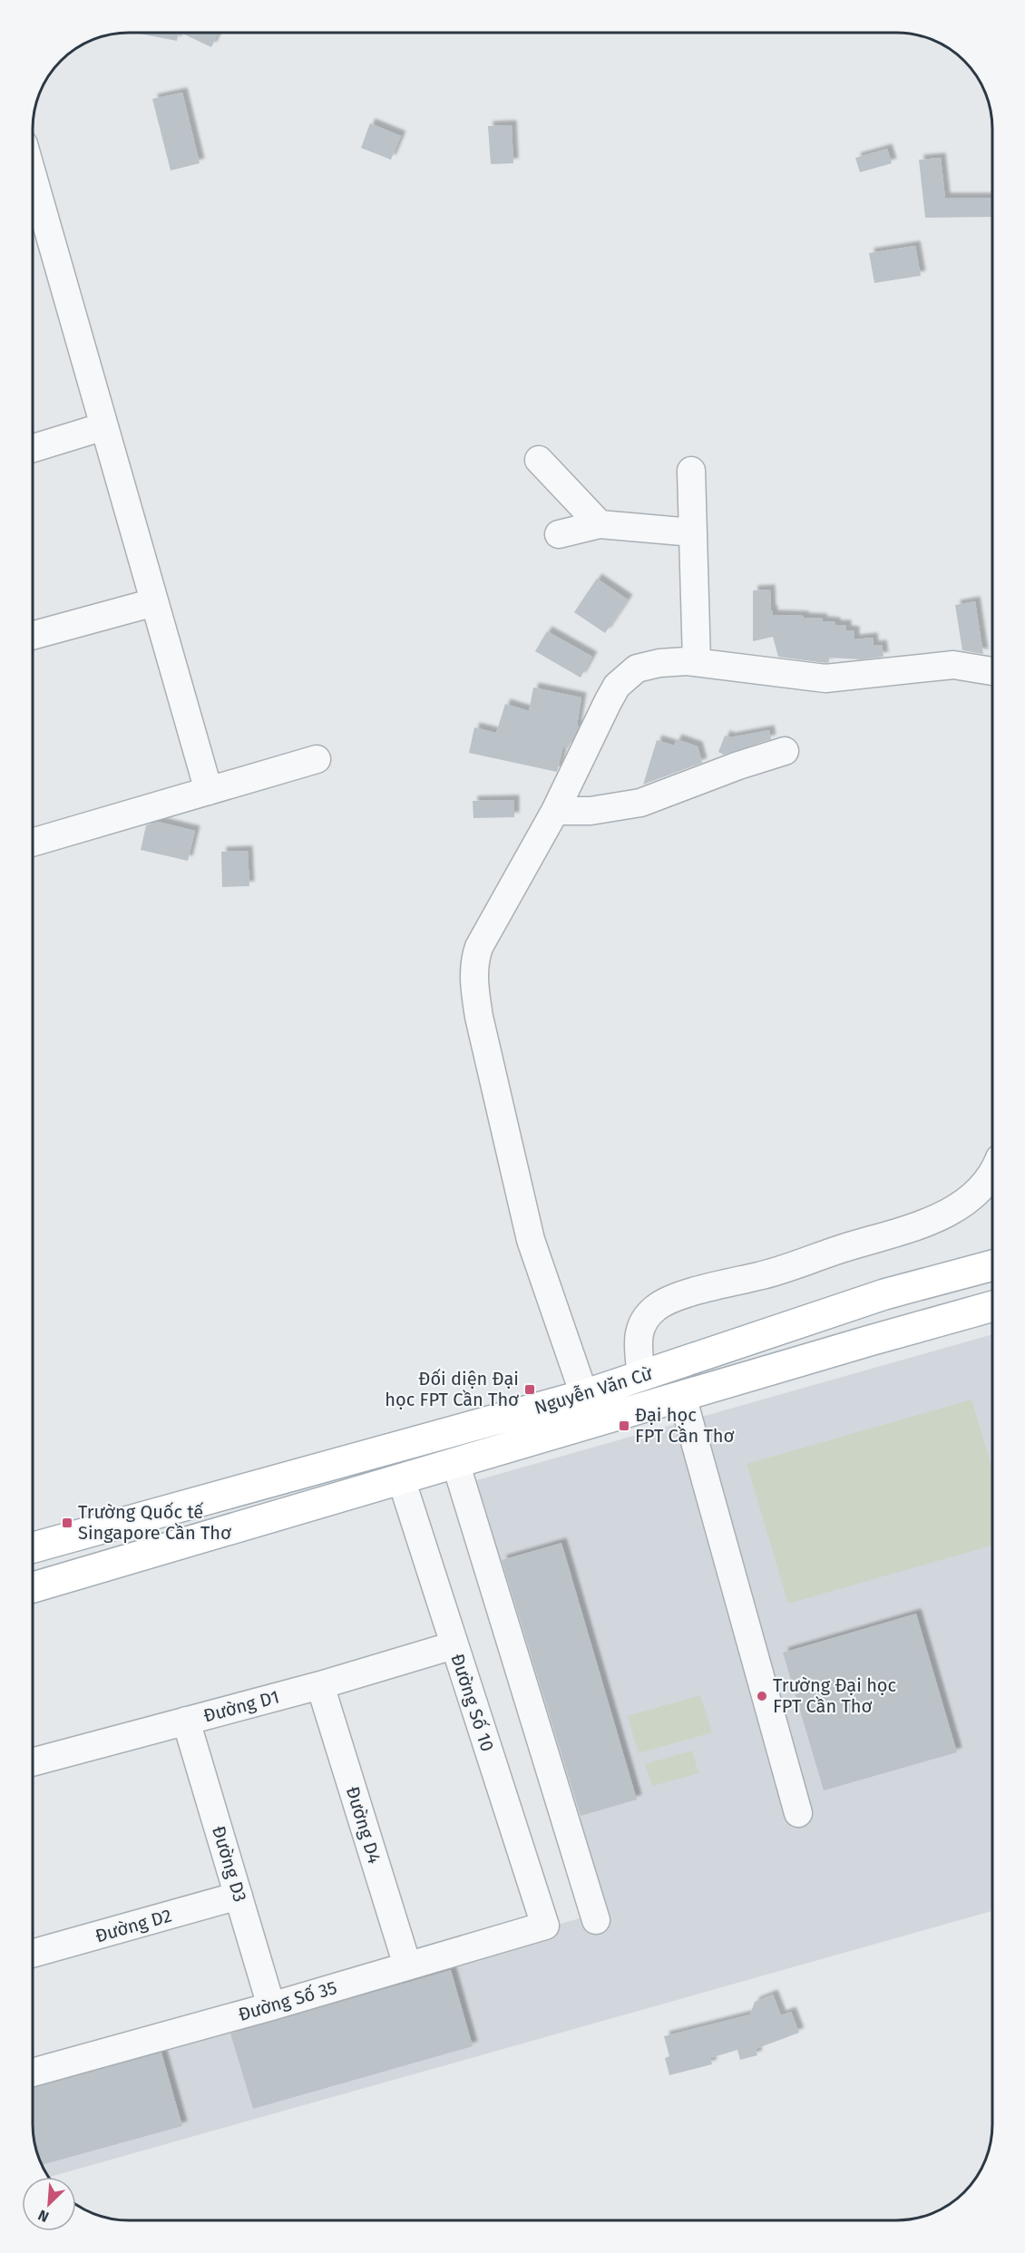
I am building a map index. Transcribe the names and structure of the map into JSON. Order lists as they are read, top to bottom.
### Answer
{
  "streets": {
    "main road": ["Nguyễn Văn Cừ"],
    "street": [
      "Đường Số 10",
      "Đường D1",
      "Đường D4",
      "Đường D3",
      "Đường D2",
      "Đường Số 35"
    ]
  },
  "crossings": [
    ["Nguyễn Văn Cừ", "Đường Số 10"],
    ["Đường Số 10", "Đường D1"],
    ["Đường Số 10", "Đường Số 35"],
    ["Đường D1", "Đường D4"],
    ["Đường D1", "Đường D3"],
    ["Đường D4", "Đường Số 35"],
    ["Đường D3", "Đường D2"],
    ["Đường D3", "Đường Số 35"]
  ],
  "places": {
    "transit": ["Đối diện Đại học FPT Cần Thơ", "Đại học FPT Cần Thơ", "Trường Quốc tế Singapore Cần Thơ"],
    "other": ["Trường Đại học FPT Cần Thơ"]
  },
  "north": "bottom left"
}
